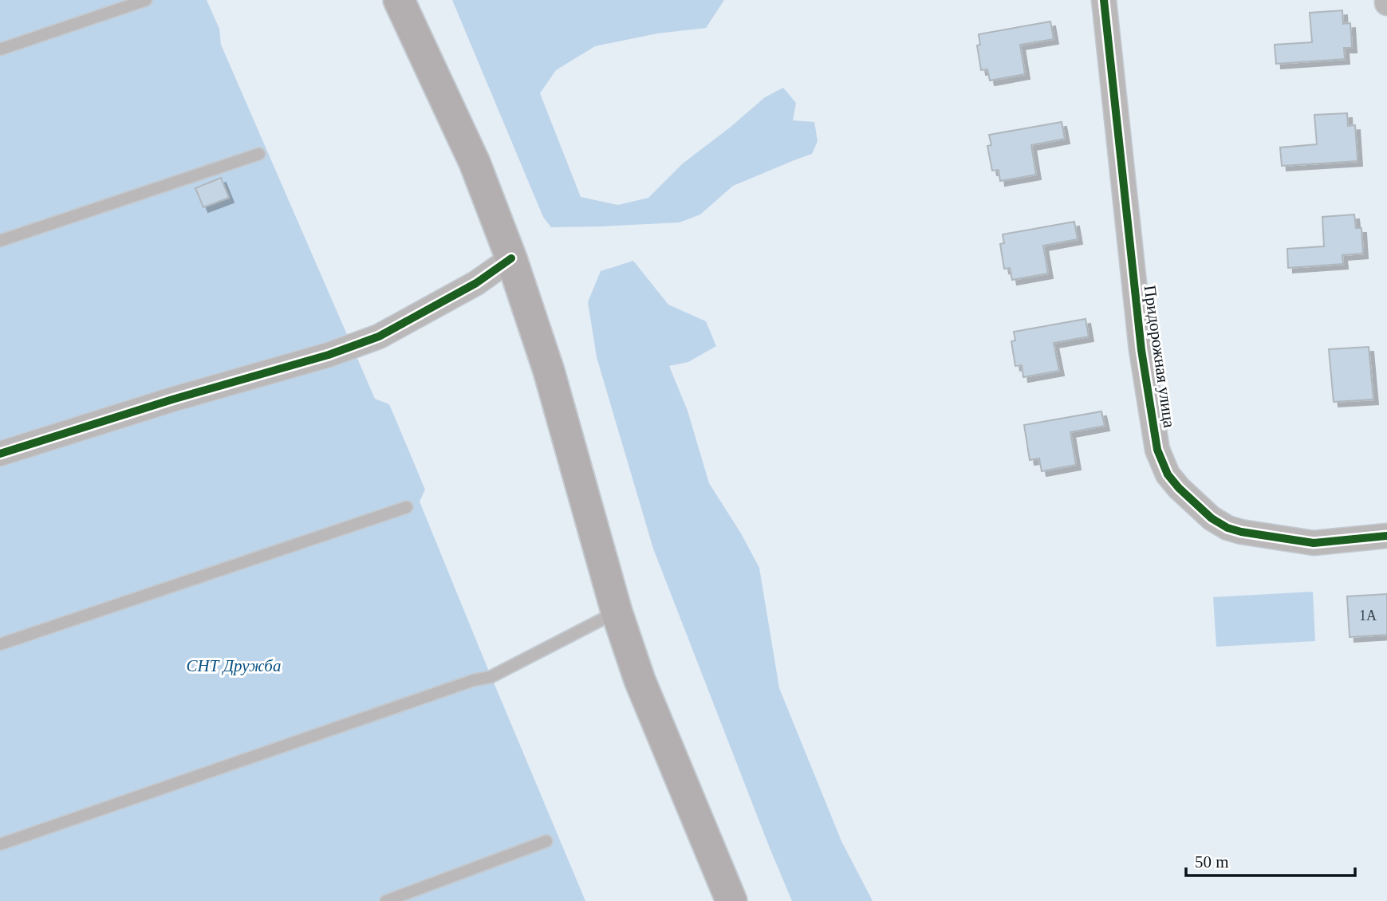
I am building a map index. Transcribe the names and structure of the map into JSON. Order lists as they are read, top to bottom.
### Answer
{
  "streets": {
    "street": ["Придорожная улица"]
  },
  "parks": ["СНТ Дружба"],
  "house_numbers": ["1А"],
  "scale_bar": "50 m"
}
